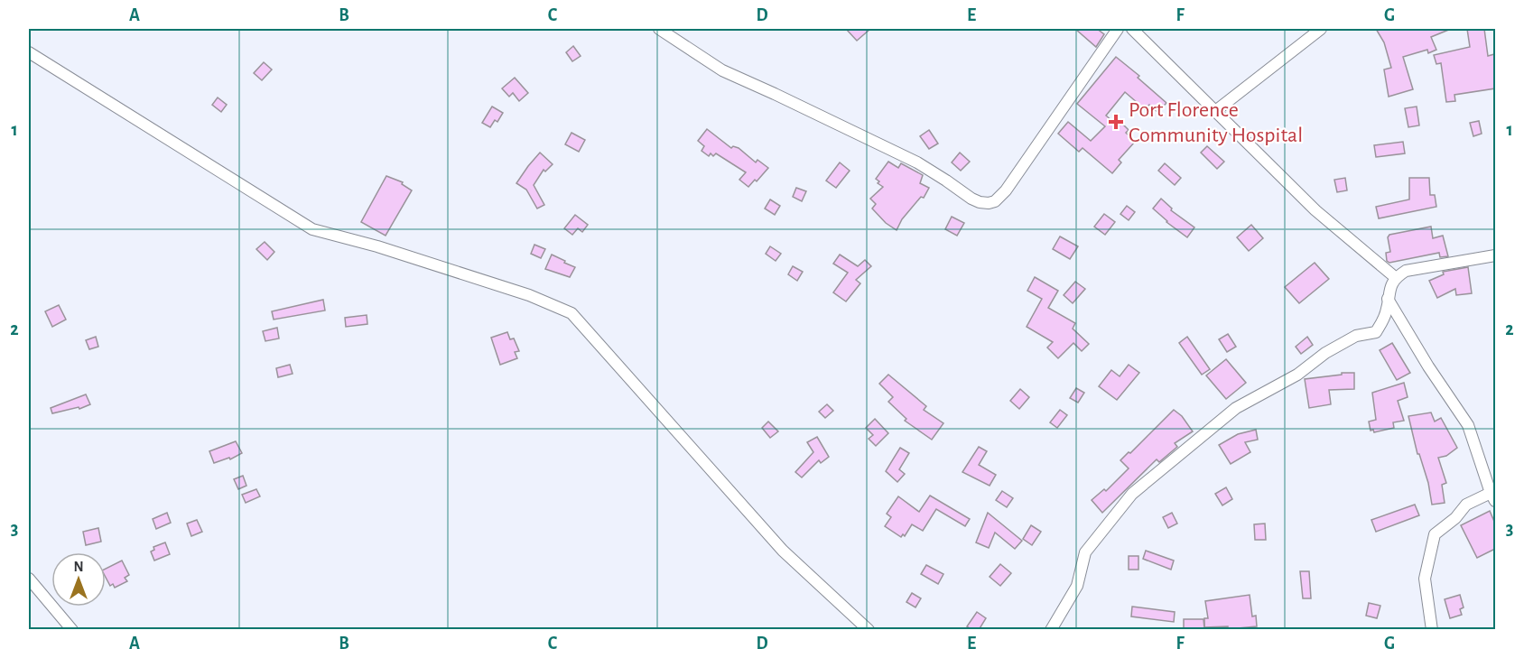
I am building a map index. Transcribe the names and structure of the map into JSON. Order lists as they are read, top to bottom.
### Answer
{
  "places": {
    "health": ["Port Florence Community Hospital"]
  },
  "north": "top",
  "grid": {
    "columns": [
      "A",
      "B",
      "C",
      "D",
      "E",
      "F",
      "G"
    ],
    "rows": ["1", "2", "3"]
  }
}
